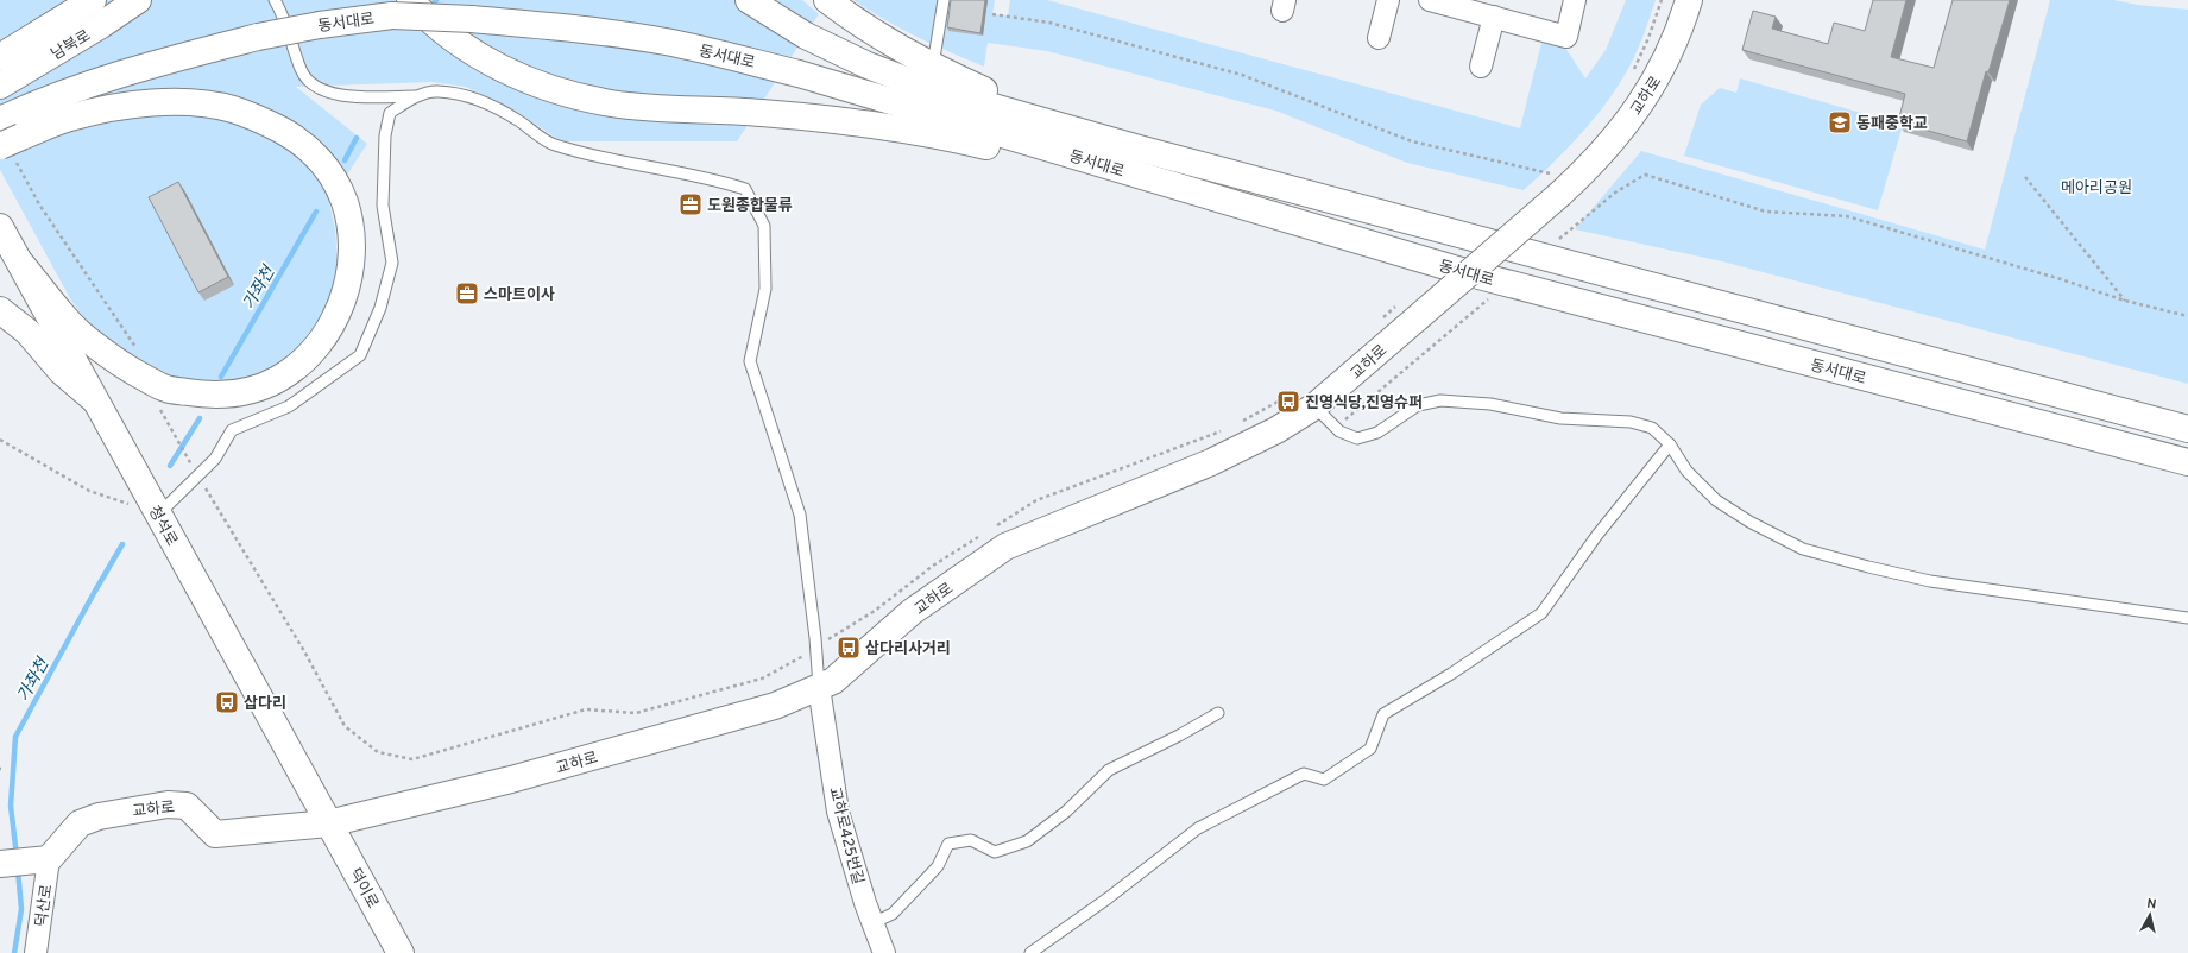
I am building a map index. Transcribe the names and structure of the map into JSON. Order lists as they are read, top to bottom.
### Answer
{
  "streets": {
    "main road": [
      "동서대로",
      "남북로",
      "교하로",
      "청석로",
      "덕이로"
    ],
    "street": ["교하로425번길", "덕산로"]
  },
  "crossings": [
    ["교하로", "청석로"],
    ["교하로", "교하로425번길"],
    ["교하로", "덕이로"],
    ["교하로", "덕산로"],
    ["청석로", "덕이로"]
  ],
  "water": ["가좌천"],
  "parks": ["메아리공원"],
  "places": {
    "school or university": ["동패중학교"],
    "office": ["도원종합물류", "스마트이사"],
    "bus stop": ["진영식당,진영슈퍼", "삽다리사거리", "삽다리"]
  },
  "north": "top"
}
